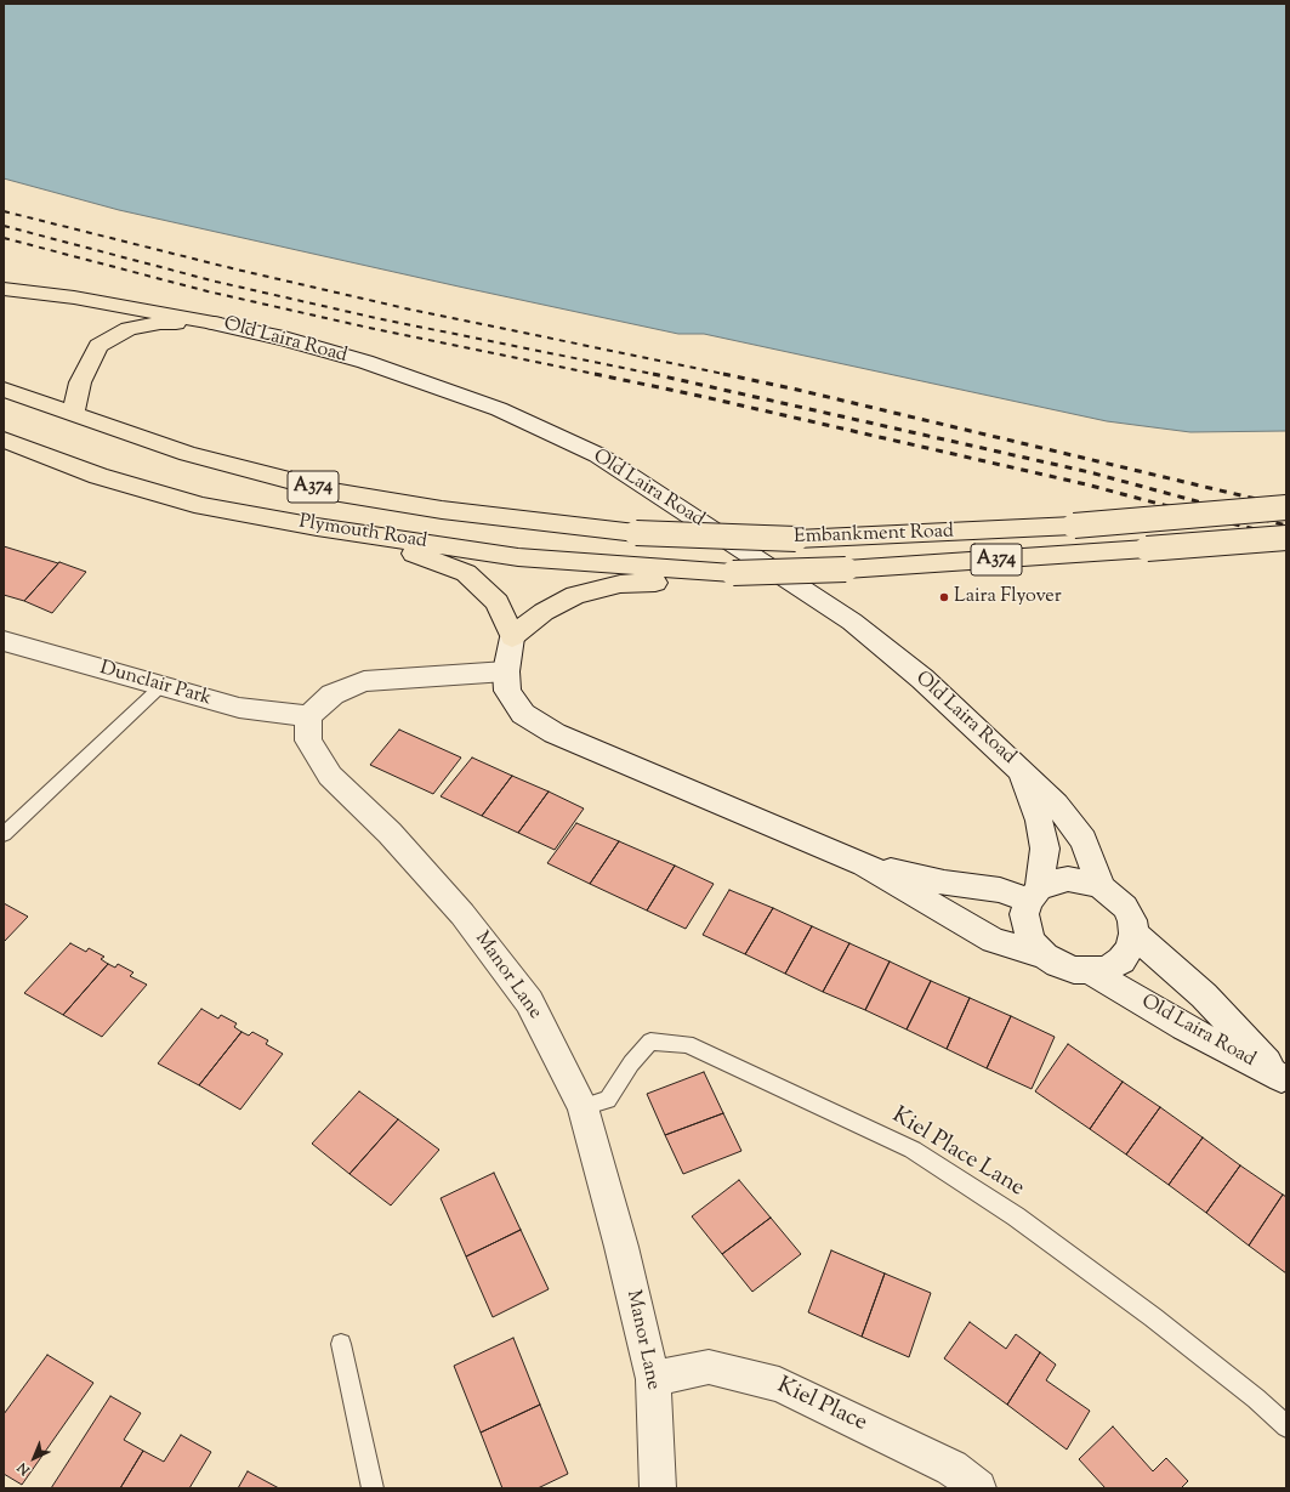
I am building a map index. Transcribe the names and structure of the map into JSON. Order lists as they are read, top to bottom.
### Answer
{
  "streets": {
    "main road": [
      "Old Laira Road",
      "A374",
      "Plymouth Road",
      "Embankment Road",
      "Dunclair Park",
      "Manor Lane",
      "Kiel Place"
    ],
    "lane": ["Kiel Place Lane"]
  },
  "crossings": [
    ["Plymouth Road", "Embankment Road"],
    ["Dunclair Park", "Manor Lane"],
    ["Manor Lane", "Kiel Place Lane"],
    ["Manor Lane", "Kiel Place"]
  ],
  "places": ["Laira Flyover"],
  "north": "bottom left"
}
